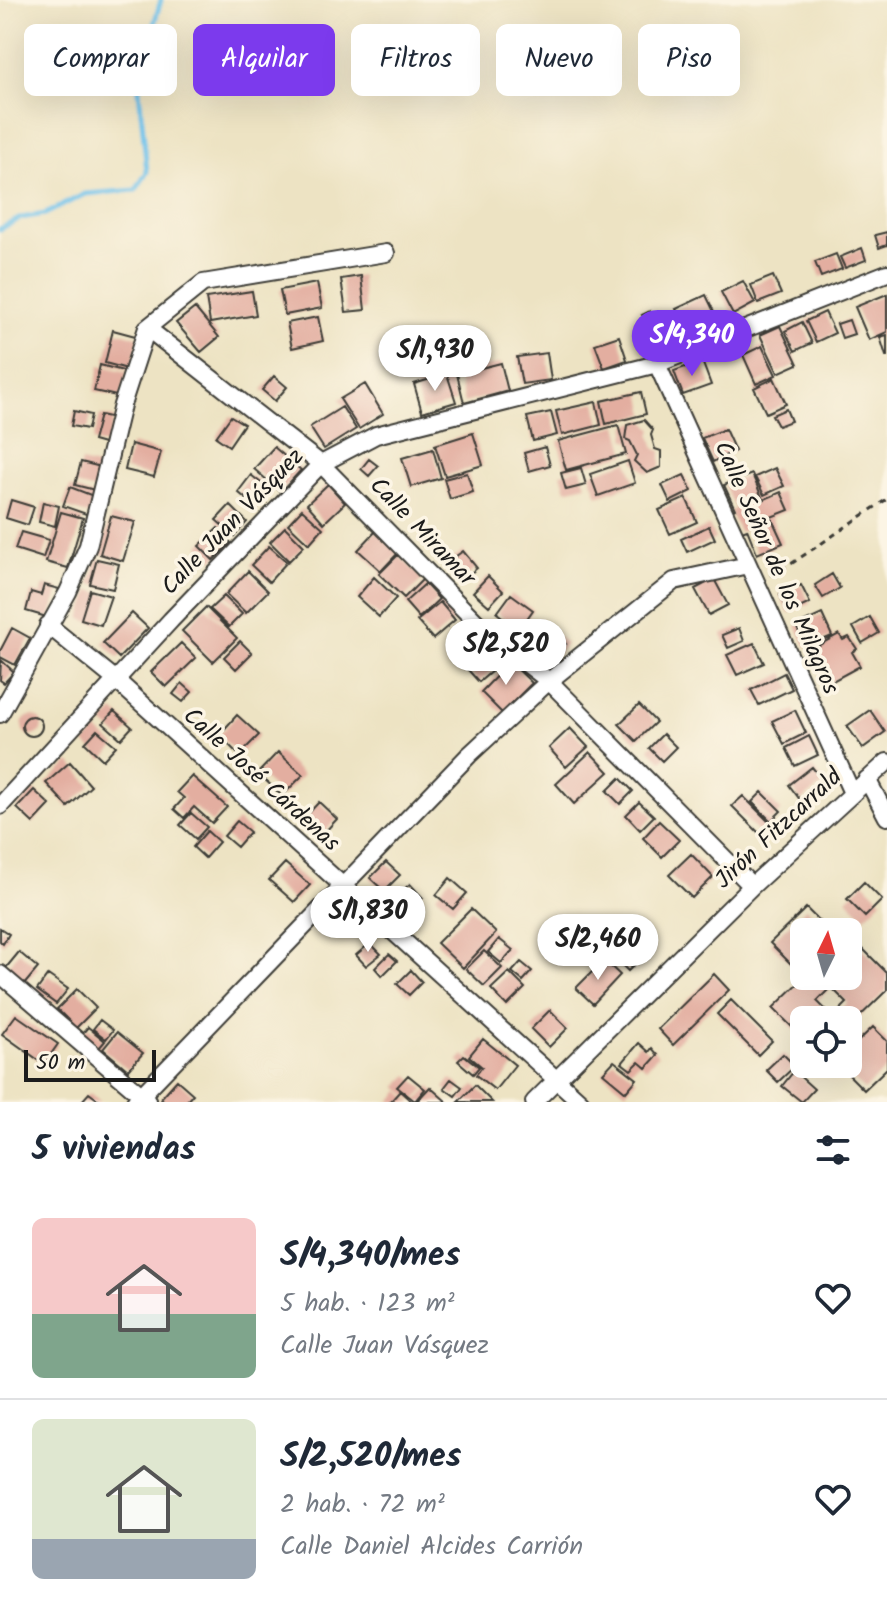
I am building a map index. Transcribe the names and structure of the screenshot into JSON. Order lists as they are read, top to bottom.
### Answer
{
  "streets": {
    "street": [
      "Calle Juan Vásquez",
      "Calle Miramar",
      "Calle Señor de los Milagros",
      "Calle José Cárdenas",
      "Jirón Fitzcarrald"
    ]
  },
  "crossings": [
    ["Calle Juan Vásquez", "Calle Miramar"],
    ["Calle Juan Vásquez", "Calle Señor de los Milagros"],
    ["Calle Juan Vásquez", "Calle José Cárdenas"],
    ["Calle Miramar", "Jirón Fitzcarrald"],
    ["Calle Señor de los Milagros", "Jirón Fitzcarrald"],
    ["Calle José Cárdenas", "Jirón Fitzcarrald"]
  ],
  "scale_bar": "50 m",
  "north": "top",
  "page": {
    "chip": [
      "Comprar",
      "Alquilar",
      "Filtros",
      "Nuevo",
      "Piso"
    ],
    "price": [
      "S/4,340",
      "S/1,930",
      "S/2,520",
      "S/1,830",
      "S/2,460"
    ],
    "scale": "50 m",
    "heading": "5 viviendas",
    "list": [
      {
        "name": "S/4,340/mes",
        "note": "5 hab. · 123 m² · Calle Juan Vásquez"
      },
      {
        "name": "S/2,520/mes",
        "note": "2 hab. · 72 m² · Calle Daniel Alcides Carrión"
      }
    ]
  }
}
